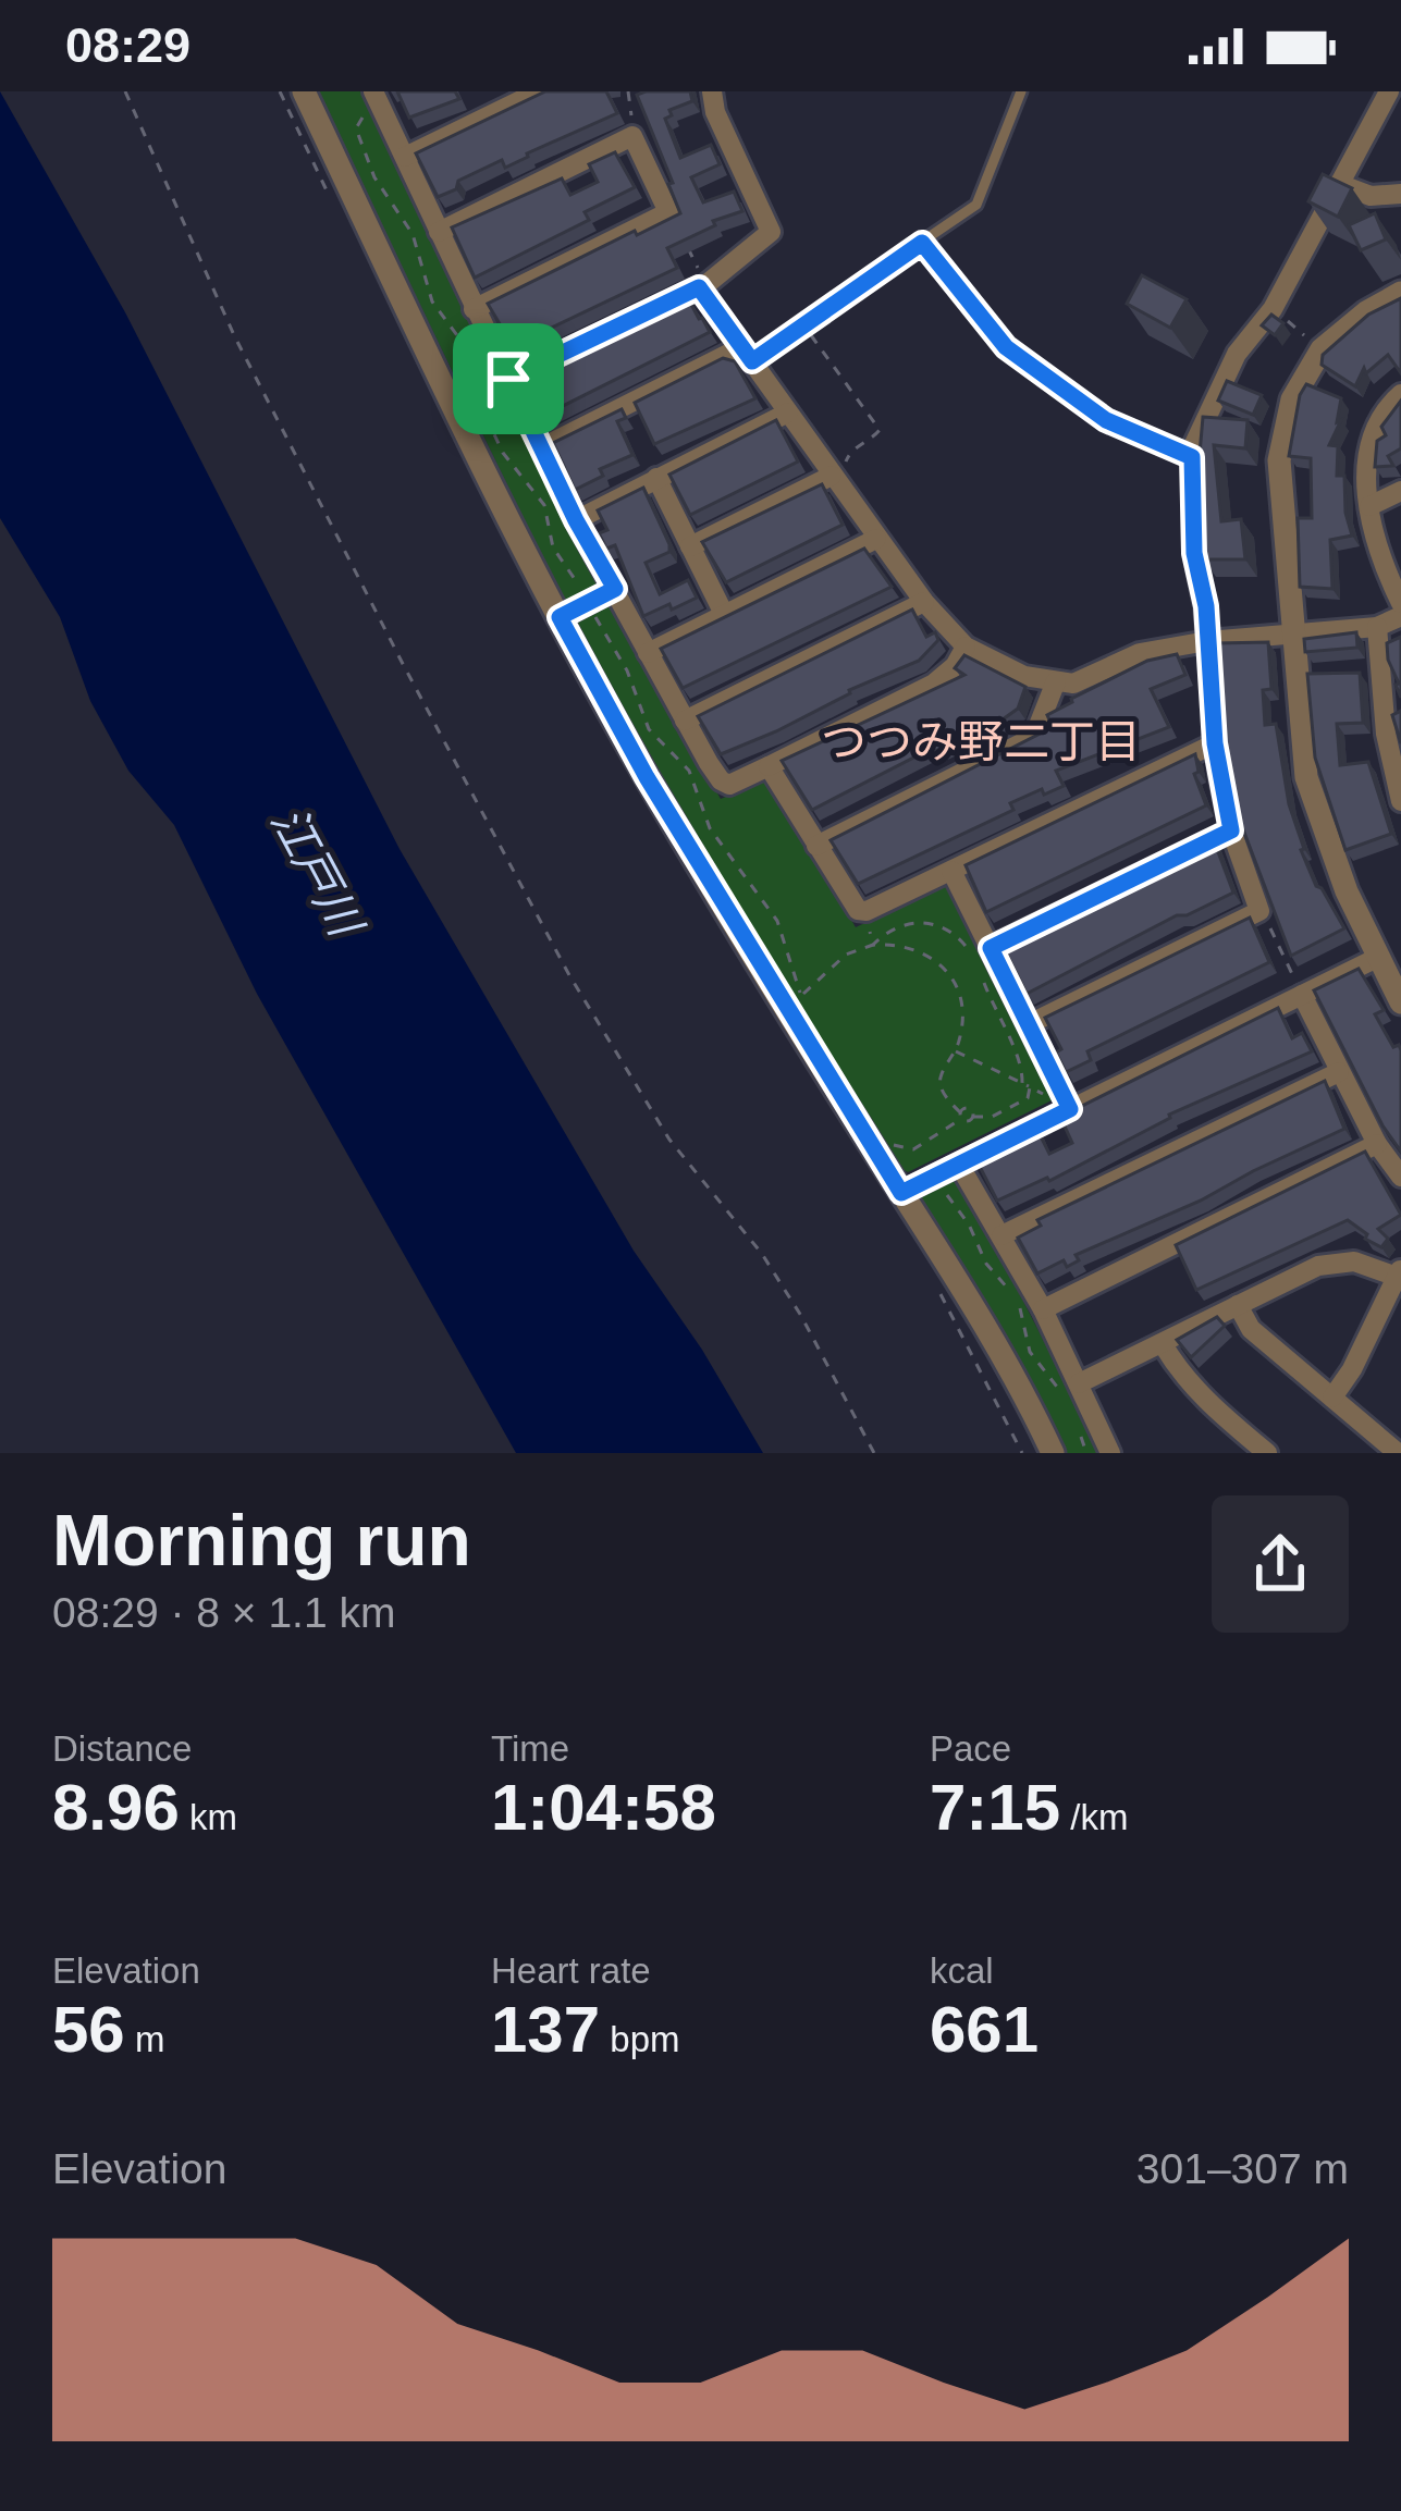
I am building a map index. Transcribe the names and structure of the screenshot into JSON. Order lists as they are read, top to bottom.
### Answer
{
  "districts": ["つつみ野二丁目"],
  "water": ["江戸川"],
  "page": {
    "status": "08:29",
    "heading": ["Morning run", "08:29 · 8 × 1.1 km"],
    "stats": [
      ["Distance", "8.96 km"],
      ["Time", "1:04:58"],
      ["Pace", "7:15 /km"],
      ["Elevation", "56 m"],
      ["Heart rate", "137 bpm"],
      ["kcal", "661"]
    ],
    "chart": ["Elevation", "301–307 m"]
  }
}
